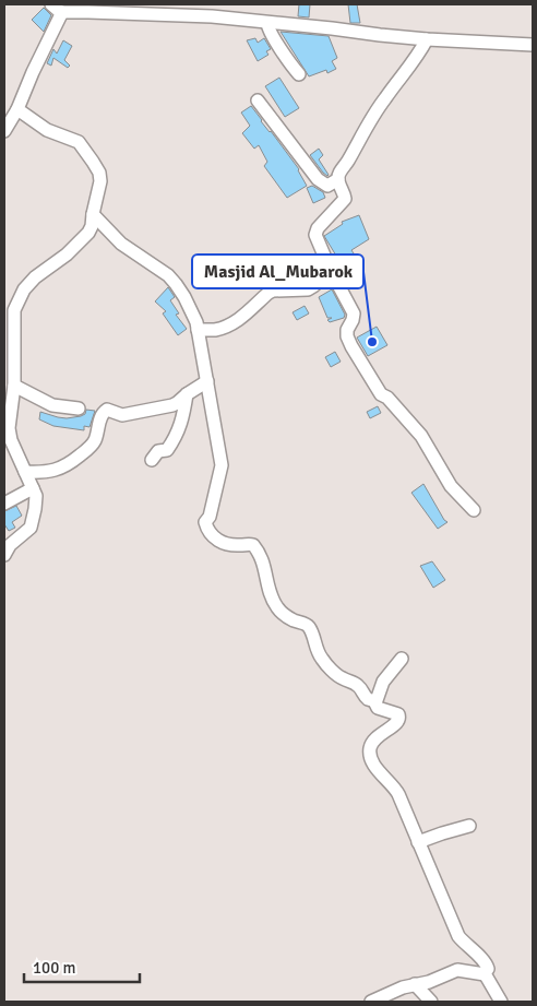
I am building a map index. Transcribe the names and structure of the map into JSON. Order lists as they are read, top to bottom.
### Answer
{
  "places": ["Masjid Al_Mubarok"],
  "scale_bar": "100 m"
}
